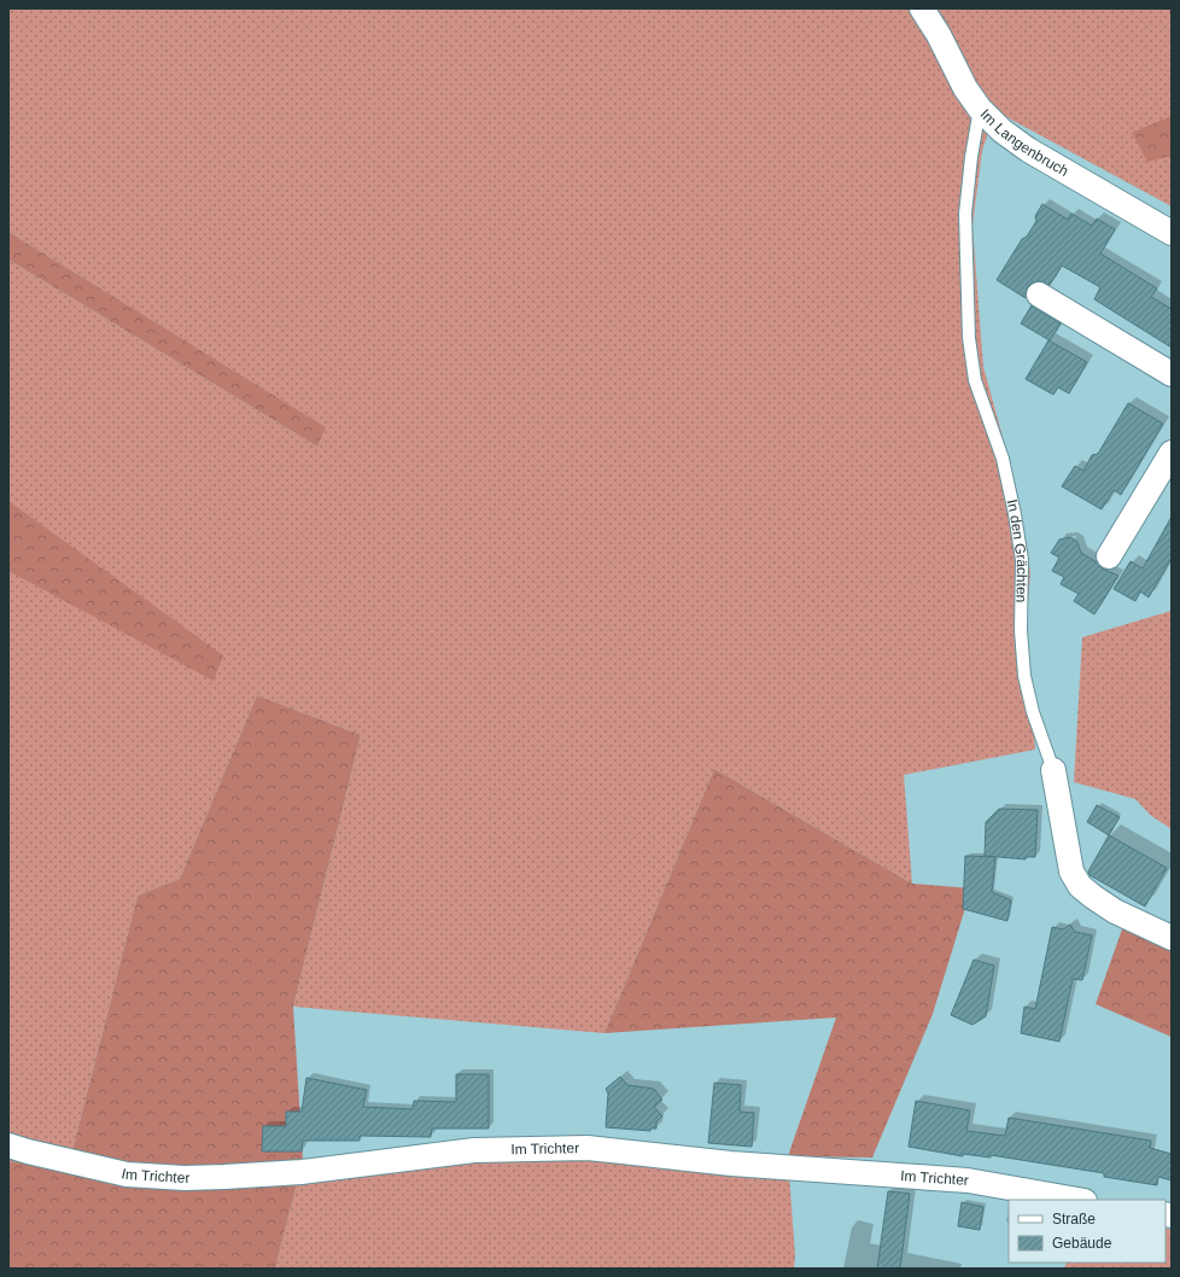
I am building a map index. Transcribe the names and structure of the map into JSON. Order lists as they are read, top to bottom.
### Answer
{
  "streets": {
    "street": ["Im Langenbruch", "In den Grächten", "Im Trichter"]
  },
  "crossings": [
    ["Im Langenbruch", "In den Grächten"]
  ],
  "legend": ["Straße", "Gebäude"]
}
